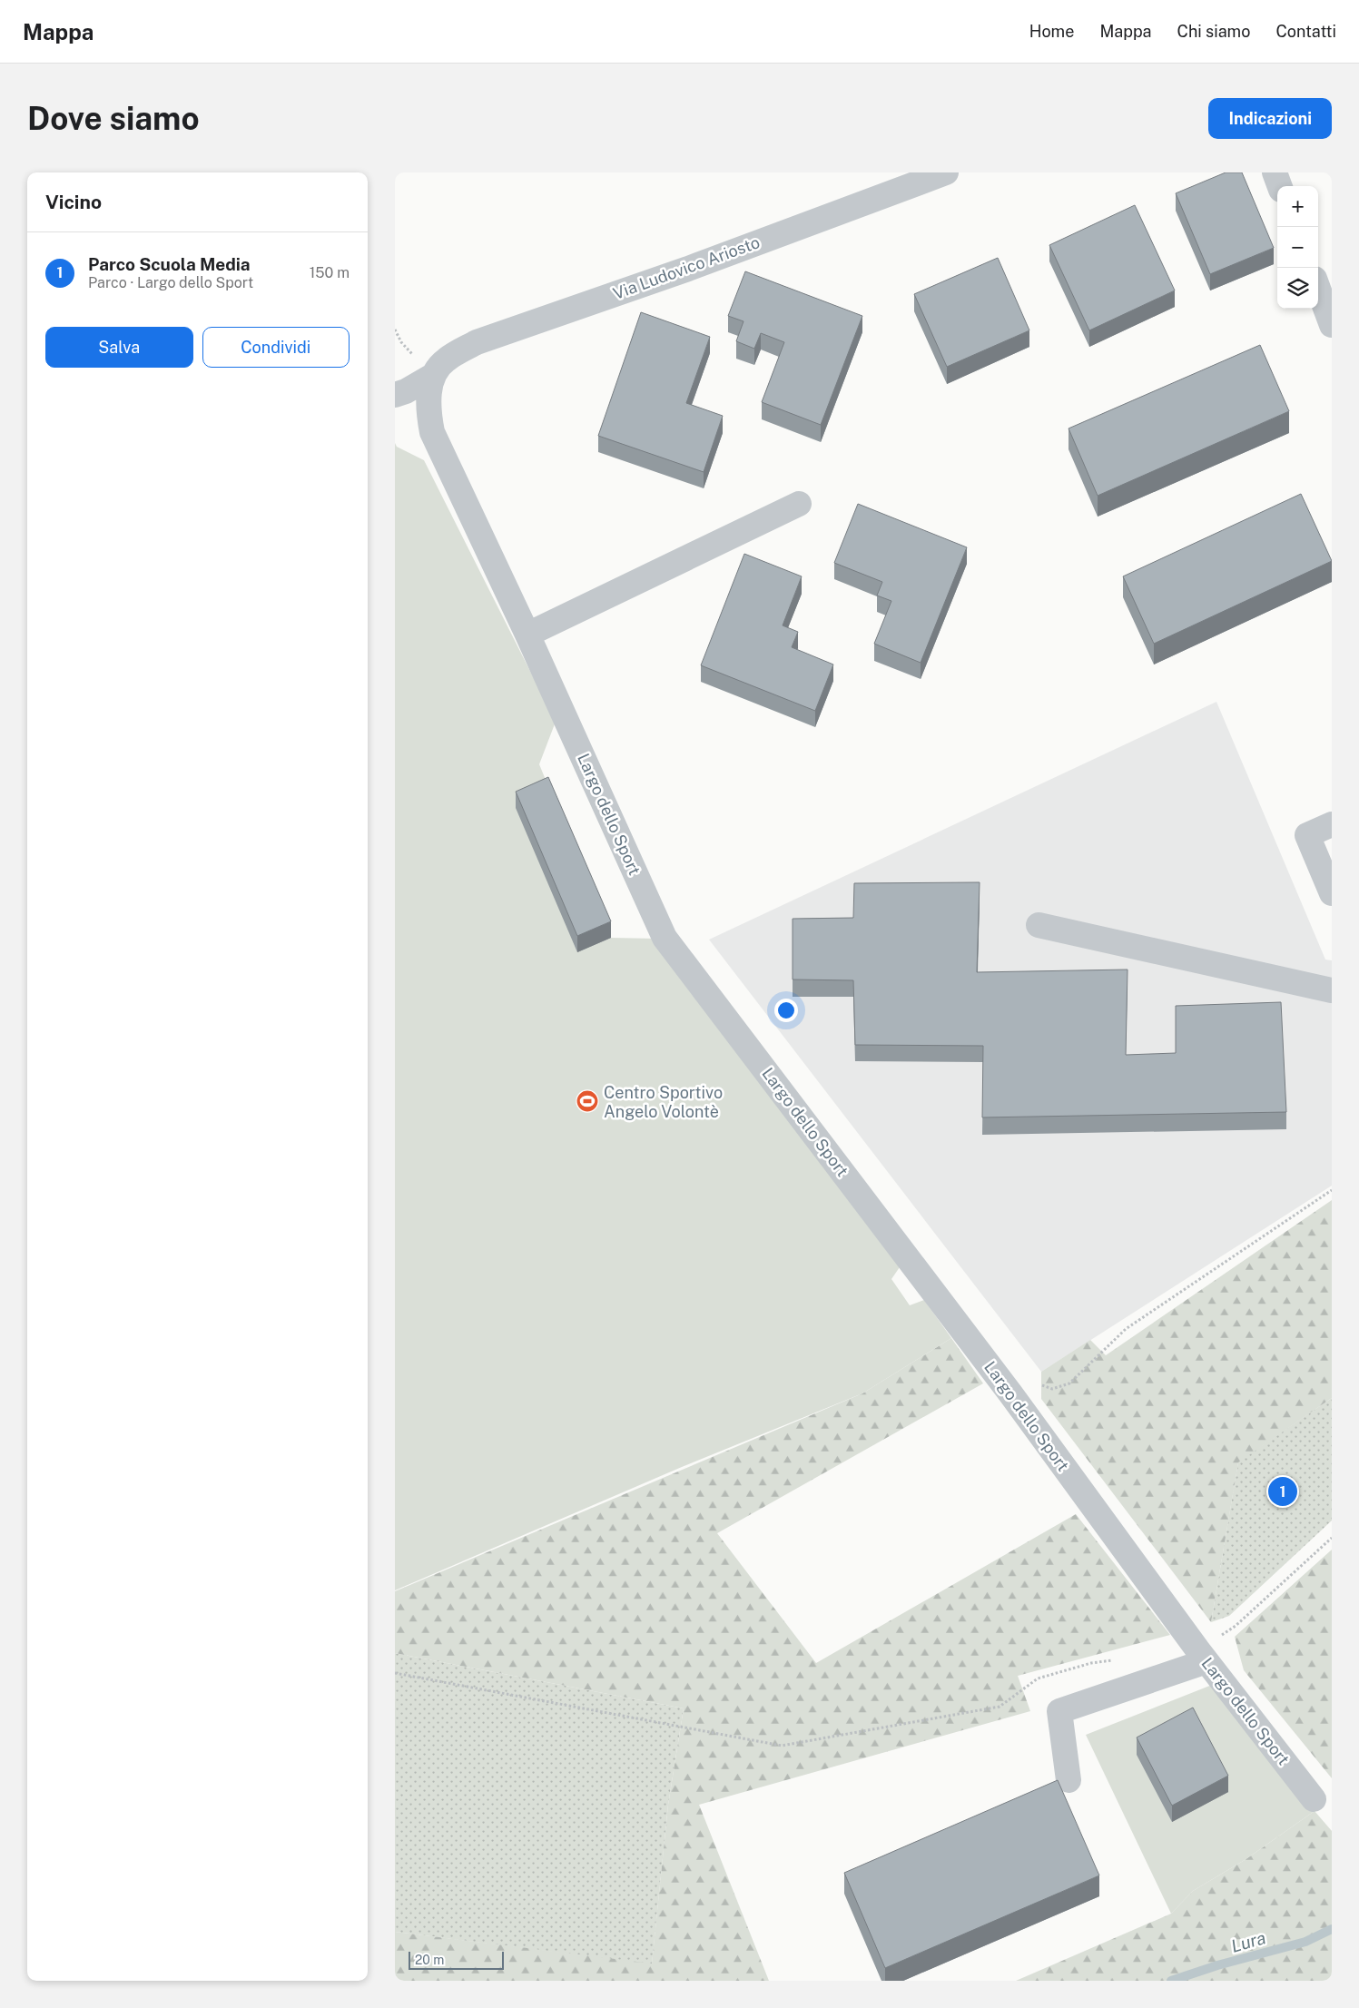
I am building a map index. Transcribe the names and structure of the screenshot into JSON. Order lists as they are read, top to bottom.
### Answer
{
  "streets": {
    "street": ["Via Ludovico Ariosto", "Largo dello Sport"]
  },
  "crossings": [
    ["Via Ludovico Ariosto", "Largo dello Sport"]
  ],
  "water": ["Lura"],
  "places": {
    "sports": ["Centro Sportivo Angelo Volontè"]
  },
  "scale_bar": "20 m",
  "page": {
    "header": "Mappa",
    "nav": [
      "Home",
      "Mappa",
      "Chi siamo",
      "Contatti"
    ],
    "buttons": [
      "Indicazioni",
      ["Salva", "Condividi"]
    ],
    "title": "Dove siamo",
    "heading": "Vicino",
    "map_buttons": ["+", "−"],
    "list": [
      {
        "mark": "1",
        "name": "Parco Scuola Media",
        "note": "Parco · Largo dello Sport",
        "value": "150 m"
      }
    ],
    "pins": "1",
    "scale": "20 m"
  }
}
